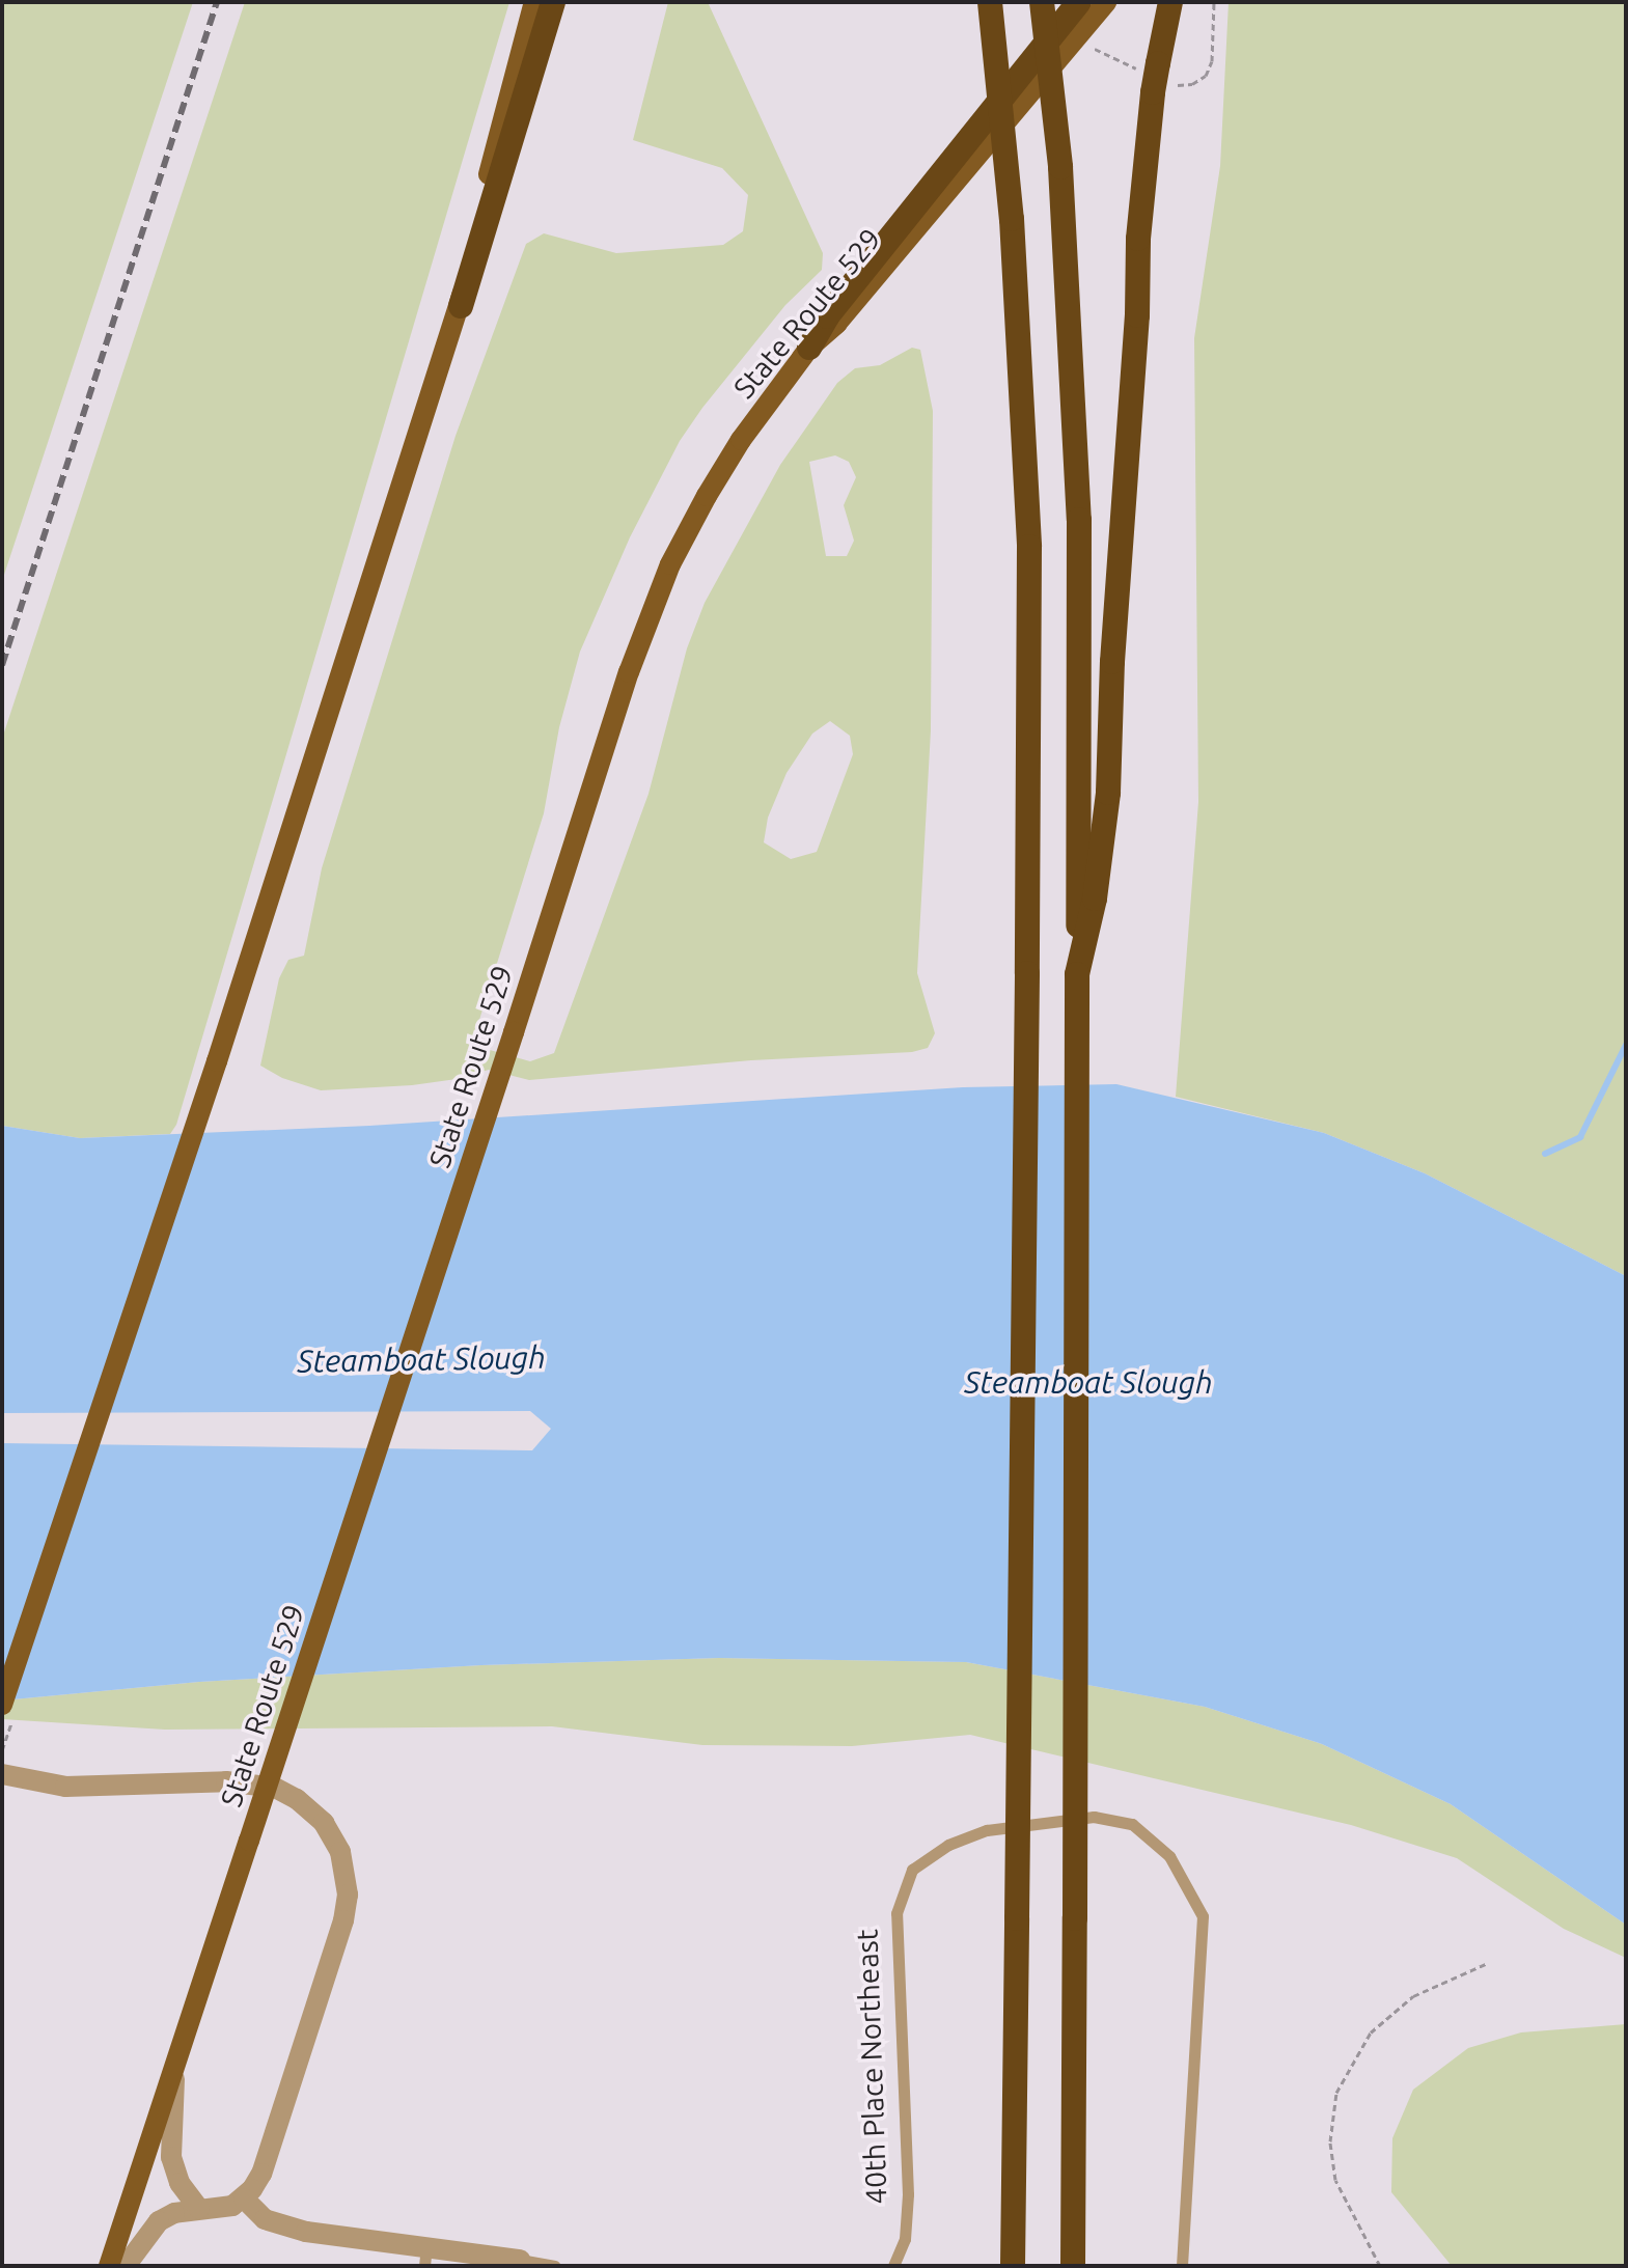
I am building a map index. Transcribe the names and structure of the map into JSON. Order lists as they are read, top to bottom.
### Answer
{
  "streets": {
    "main road": ["State Route 529"],
    "lane": ["40th Place Northeast"]
  },
  "water": ["Steamboat Slough"]
}
